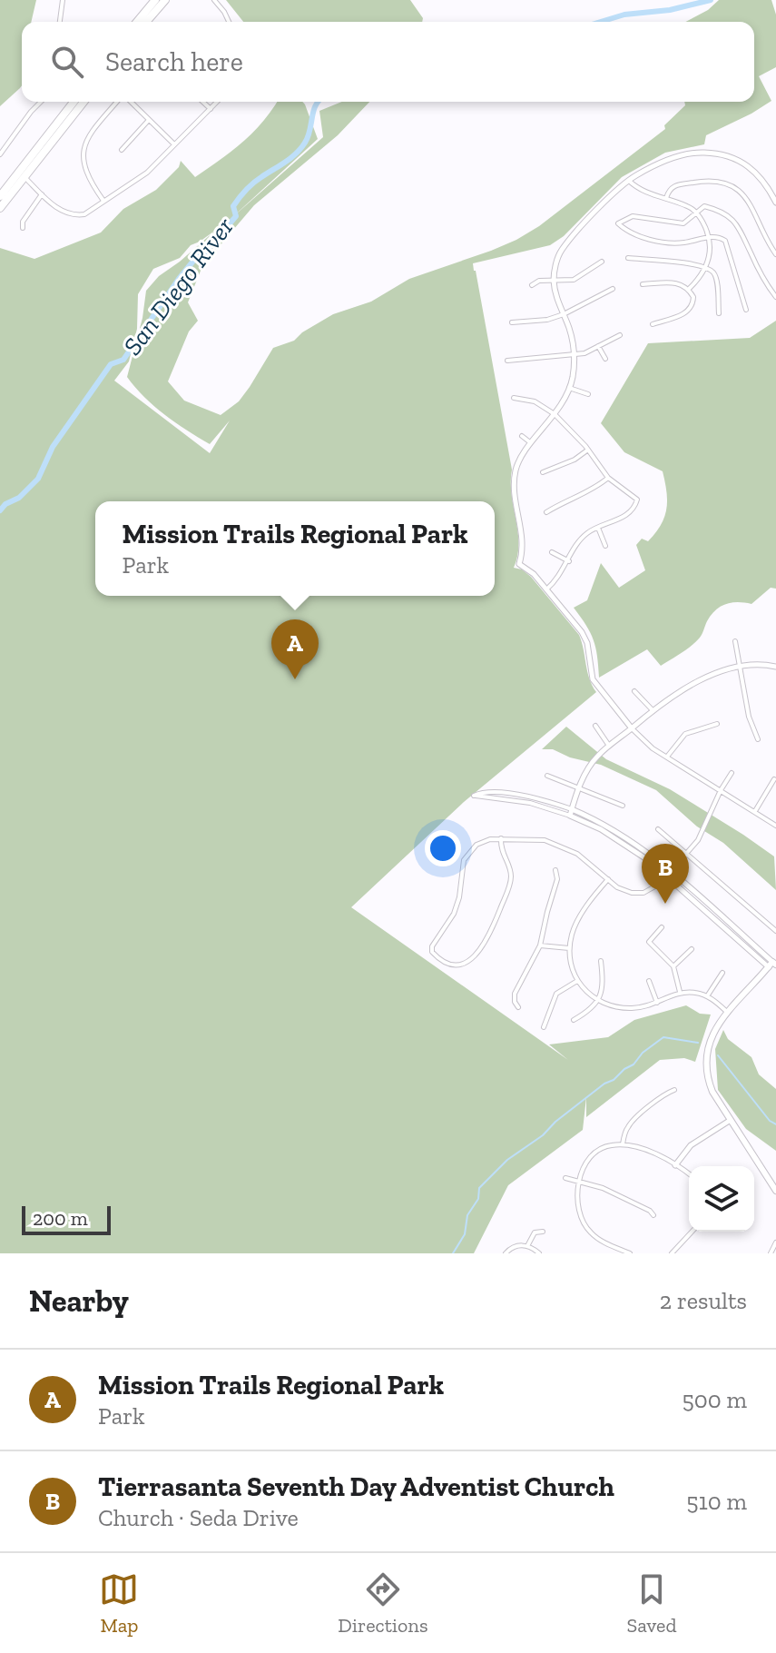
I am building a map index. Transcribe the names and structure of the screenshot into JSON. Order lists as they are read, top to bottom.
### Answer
{
  "water": ["San Diego River"],
  "scale_bar": "200 m",
  "page": {
    "search": "Search here",
    "popup": ["Mission Trails Regional Park", "Park"],
    "pins": ["A", "B"],
    "scale": "200 m",
    "heading": ["Nearby", "2 results"],
    "list": [
      {
        "mark": "A",
        "name": "Mission Trails Regional Park",
        "note": "Park",
        "value": "500 m"
      },
      {
        "mark": "B",
        "name": "Tierrasanta Seventh Day Adventist Church",
        "note": "Church · Seda Drive",
        "value": "510 m"
      }
    ],
    "nav": ["Map", "Directions", "Saved"]
  }
}
